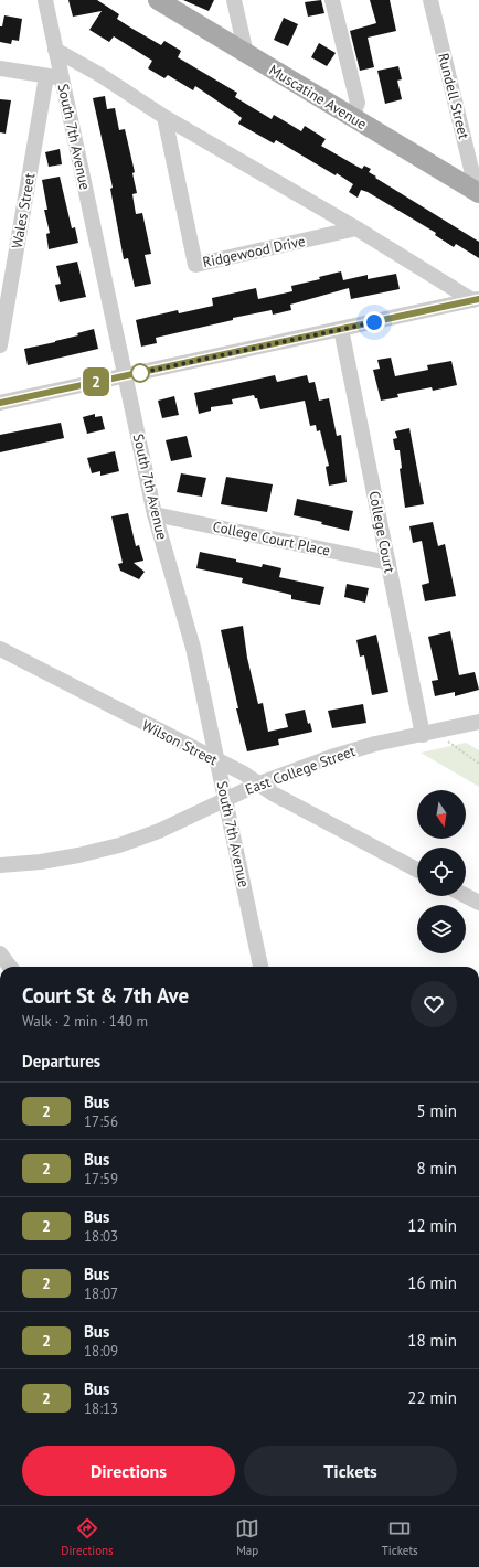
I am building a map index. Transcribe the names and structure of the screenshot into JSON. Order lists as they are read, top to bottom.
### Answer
{
  "streets": {
    "main road": ["Muscatine Avenue"],
    "street": [
      "Rundell Street",
      "South 7th Avenue",
      "Wales Street",
      "Ridgewood Drive",
      "College Court",
      "College Court Place",
      "Wilson Street",
      "East College Street"
    ]
  },
  "crossings": [
    ["Rundell Street", "Muscatine Avenue"],
    ["South 7th Avenue", "Wales Street"],
    ["South 7th Avenue", "College Court Place"],
    ["South 7th Avenue", "Wilson Street"],
    ["South 7th Avenue", "East College Street"],
    ["College Court", "College Court Place"],
    ["College Court", "East College Street"],
    ["Wilson Street", "East College Street"]
  ],
  "lines": ["bus line 2"],
  "north": "bottom",
  "page": {
    "on_map": "2",
    "heading": [
      ["Court St & 7th Ave", "Walk · 2 min · 140 m"],
      "Departures"
    ],
    "list": [
      {
        "mark": "2",
        "name": "Bus",
        "note": "17:56",
        "value": "5 min"
      },
      {
        "mark": "2",
        "name": "Bus",
        "note": "17:59",
        "value": "8 min"
      },
      {
        "mark": "2",
        "name": "Bus",
        "note": "18:03",
        "value": "12 min"
      },
      {
        "mark": "2",
        "name": "Bus",
        "note": "18:07",
        "value": "16 min"
      },
      {
        "mark": "2",
        "name": "Bus",
        "note": "18:09",
        "value": "18 min"
      },
      {
        "mark": "2",
        "name": "Bus",
        "note": "18:13",
        "value": "22 min"
      }
    ],
    "buttons": ["Directions", "Tickets"],
    "tabs": ["Directions", "Map", "Tickets"]
  }
}
